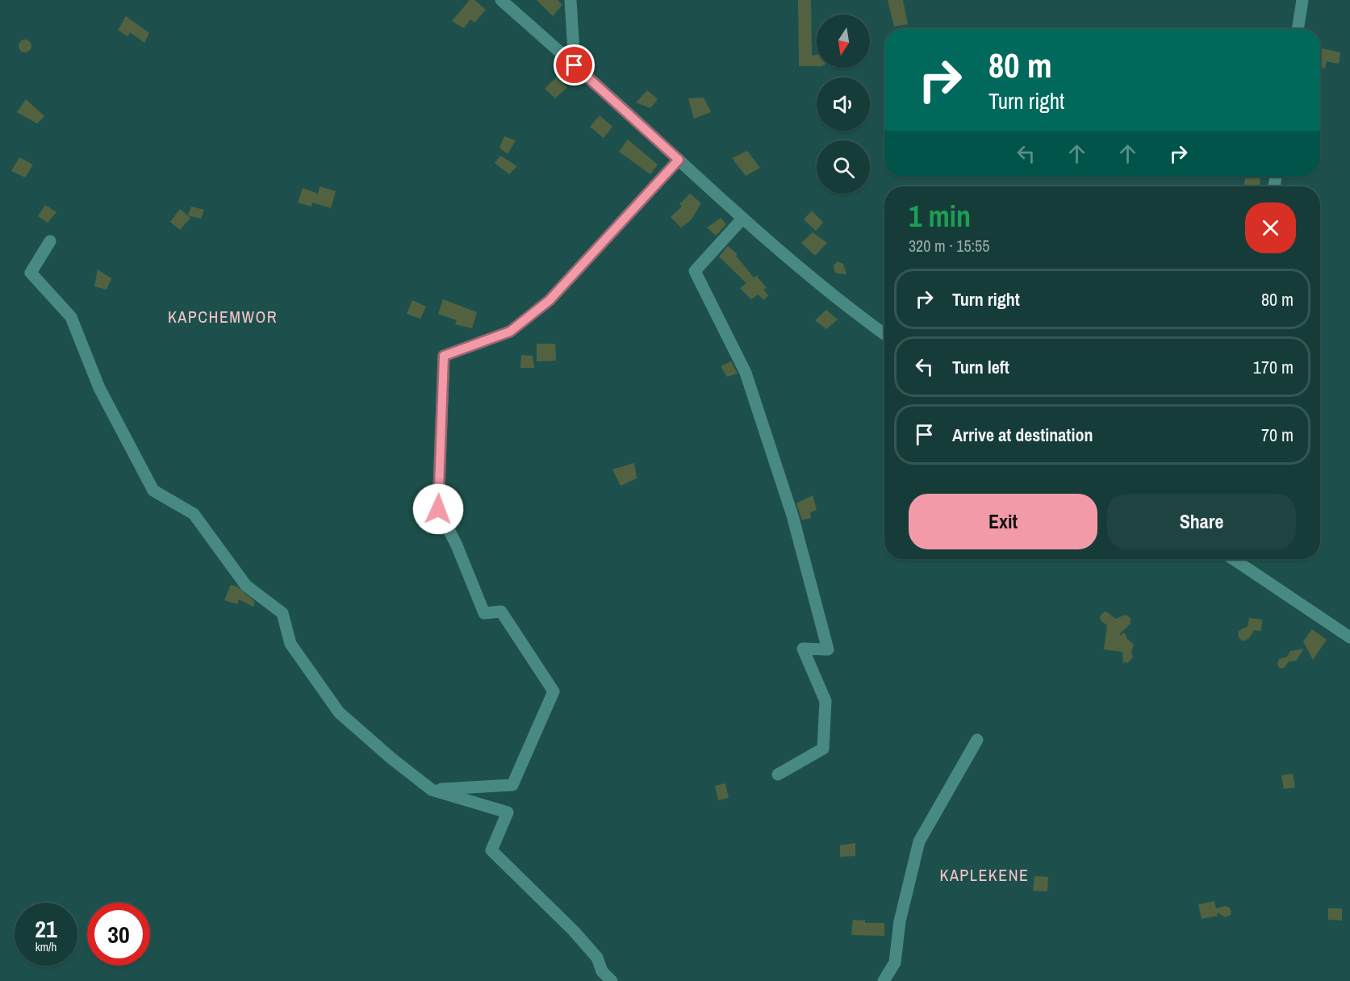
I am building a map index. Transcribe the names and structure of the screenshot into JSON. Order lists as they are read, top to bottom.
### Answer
{
  "districts": ["KAPCHEMWOR", "KAPLEKENE"],
  "north": "bottom",
  "page": {
    "turn": ["80 m", "Turn right"],
    "heading": ["1 min", "320 m · 15:55"],
    "list": [
      {
        "name": "Turn right",
        "value": "80 m"
      },
      {
        "name": "Turn left",
        "value": "170 m"
      },
      {
        "name": "Arrive at destination",
        "value": "70 m"
      }
    ],
    "buttons": ["Exit", "Share"],
    "speed": "21 km/h",
    "limit": "30"
  }
}
